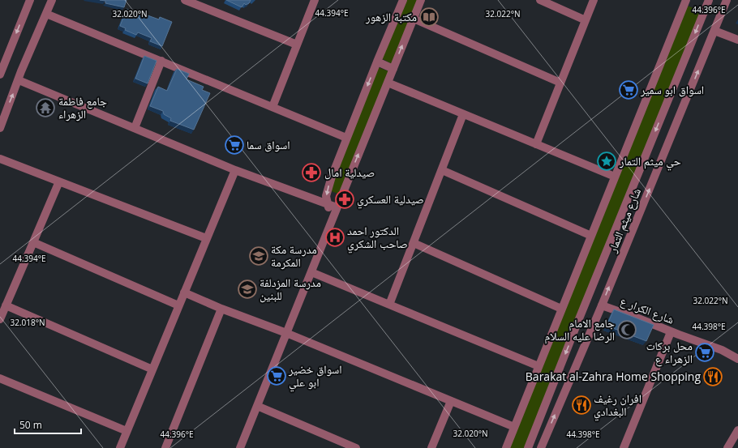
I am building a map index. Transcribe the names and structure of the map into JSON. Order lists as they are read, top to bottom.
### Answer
{
  "streets": {
    "street": ["شارع ميثم التمار", "شارع الكرار ع"]
  },
  "crossings": [
    ["شارع ميثم التمار", "شارع الكرار ع"]
  ],
  "places": {
    "library": ["مكتبة الزهور"],
    "supermarket": [
      "اسواق ابو سمير",
      "اسواق سما",
      "محل بركات الزهراء ع",
      "اسواق خضير ابو علي"
    ],
    "temple": ["جامع فاطمة الزهراء"],
    "place": ["حي ميثم التمار"],
    "pharmacy": ["صيدلية امال", "صيدلية العسكري"],
    "hospital": ["الدكتور احمد صاحب الشكري"],
    "school or university": ["مدرسة مكة المكرمة", "مدرسة المزدلفة للبنين"],
    "mosque": ["جامع الامام الرضا عليه السلام"],
    "restaurant": ["Barakat al-Zahra Home Shopping", "افران رغيف البغدادي"]
  },
  "scale_bar": "50 m",
  "coordinates": [
    "44.396°E",
    "44.394°E",
    "32.020°N",
    "32.022°N",
    "32.018°N",
    "44.398°E"
  ]
}
